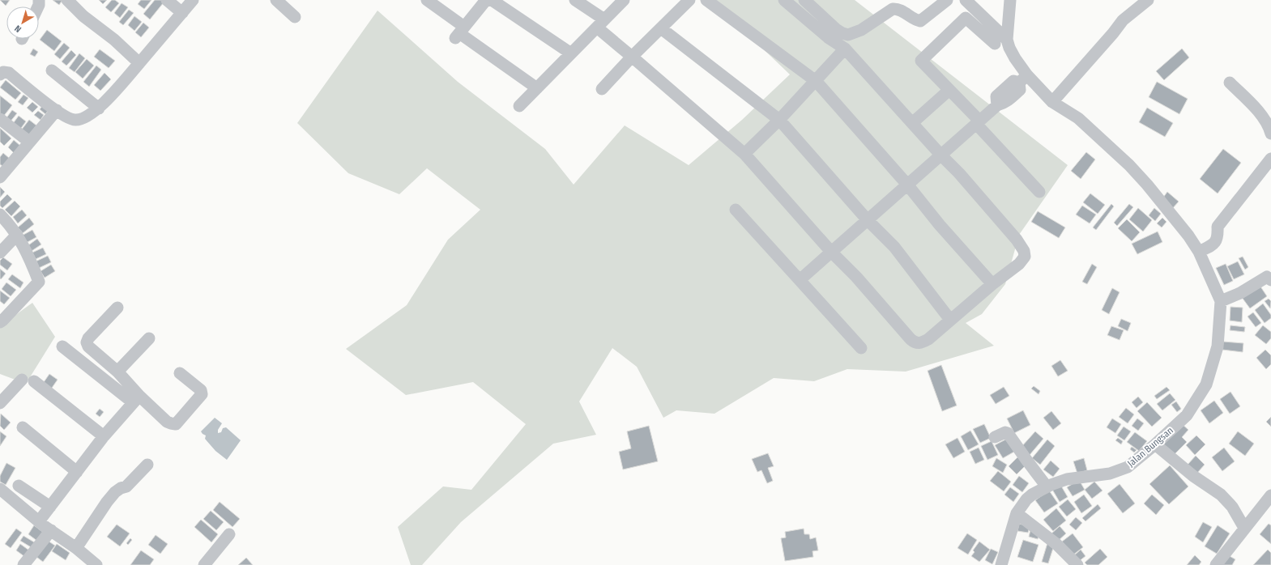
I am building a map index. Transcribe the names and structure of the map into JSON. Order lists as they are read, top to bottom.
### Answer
{
  "streets": {
    "street": ["Jalan Bungsan"]
  },
  "north": "bottom left"
}
